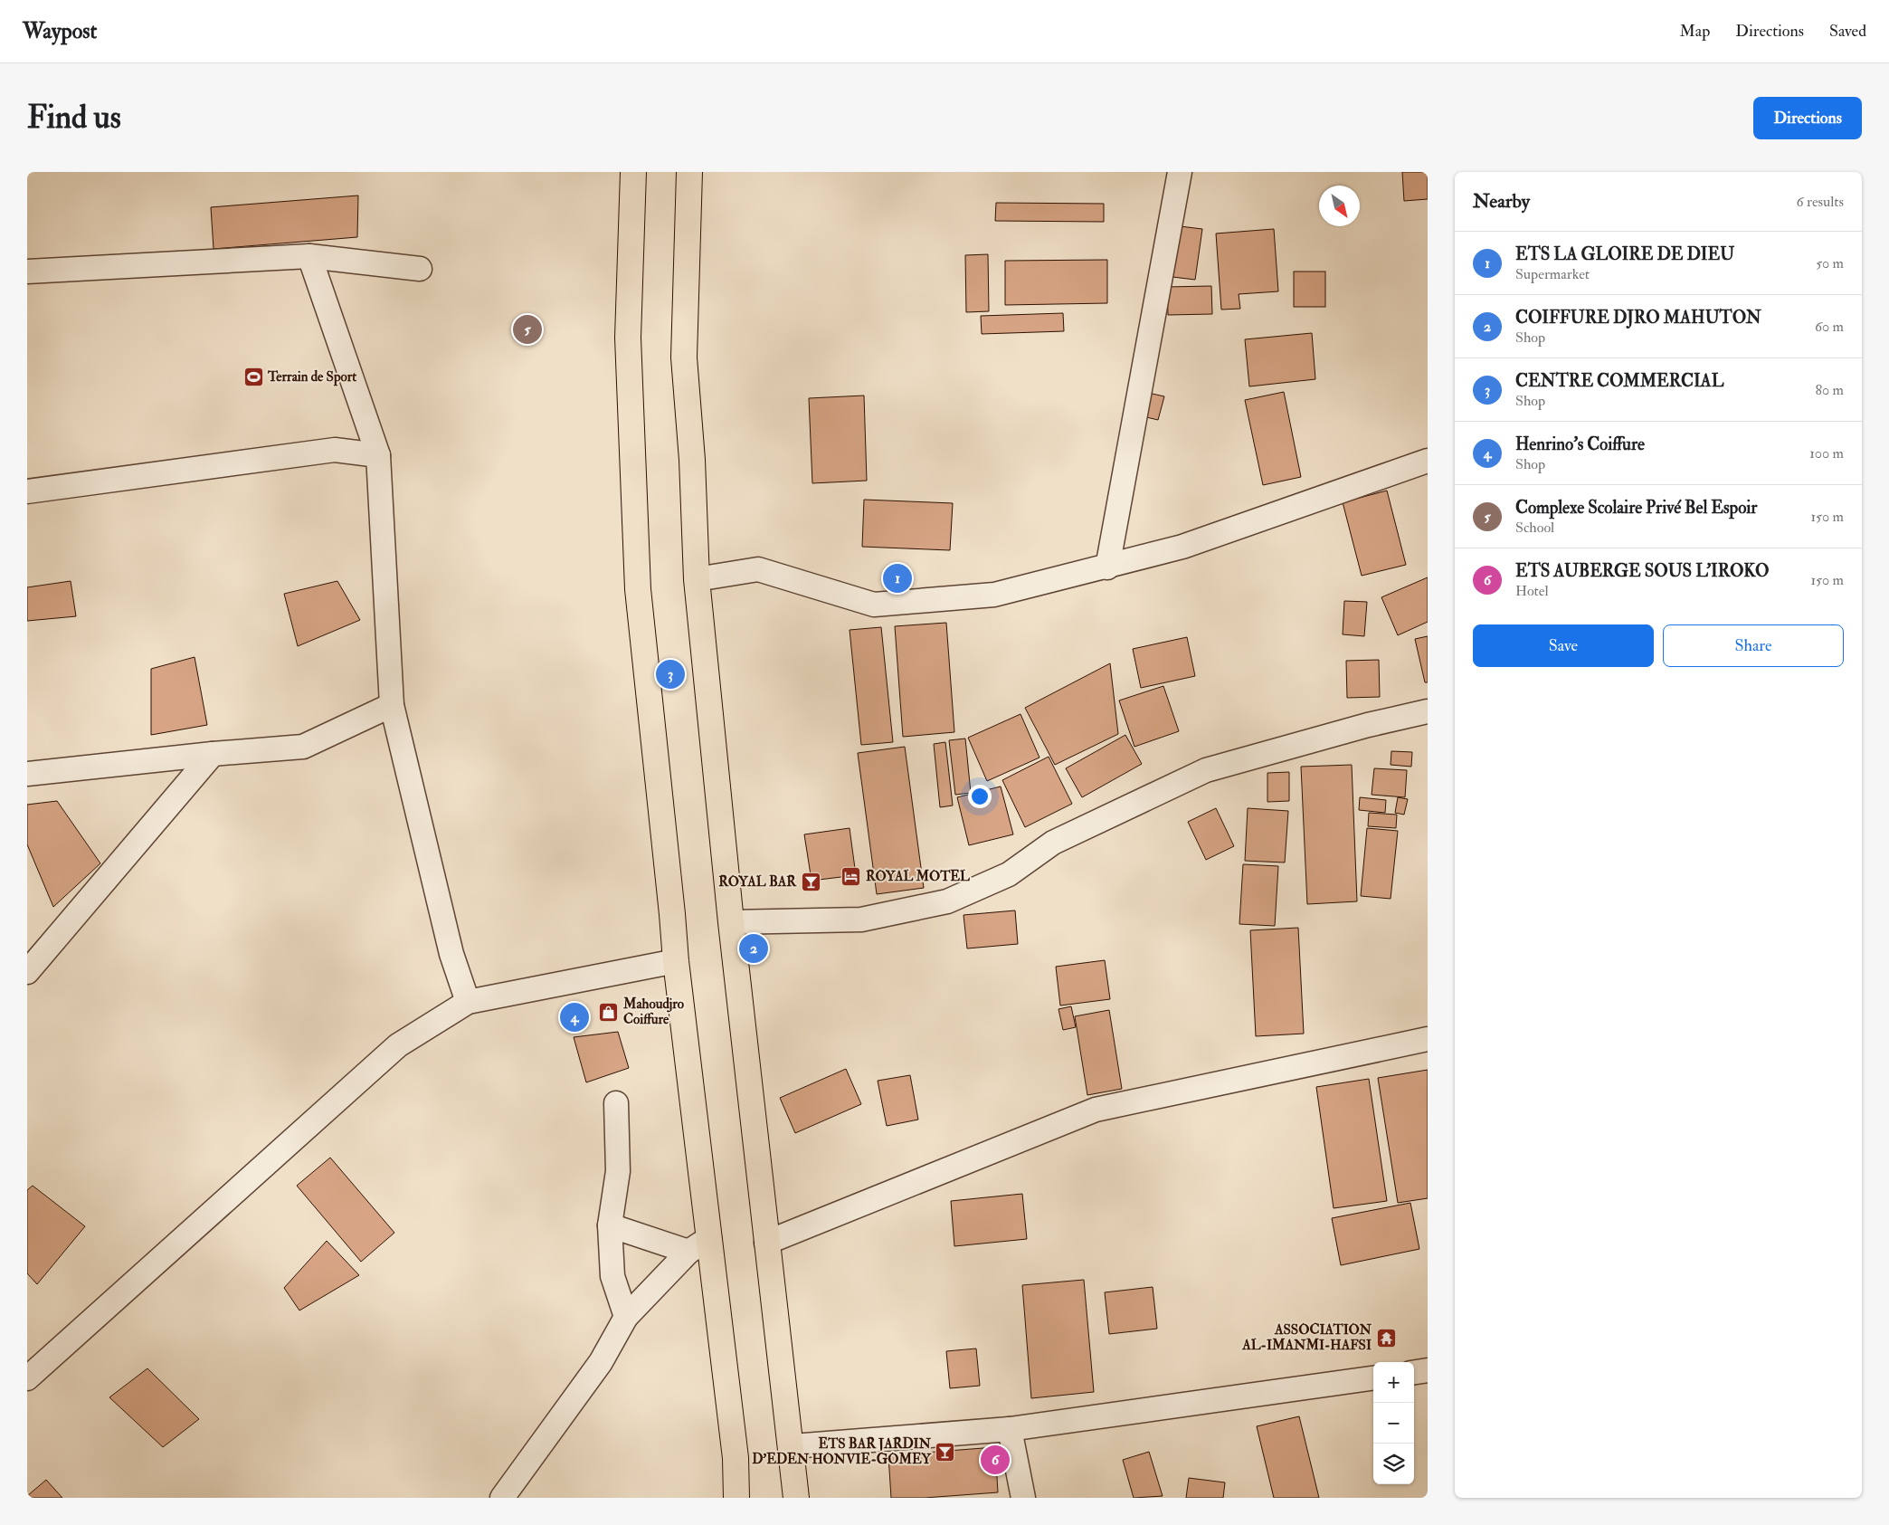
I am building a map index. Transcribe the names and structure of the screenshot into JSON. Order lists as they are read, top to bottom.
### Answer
{
  "places": {
    "sports": ["Terrain de Sport"],
    "hotel": ["ROYAL MOTEL"],
    "bar": ["ROYAL BAR", "ETS BAR JARDIN D'EDEN HONVIE-GOMEY"],
    "shop": ["Mahoudjro Coiffure"],
    "temple": ["ASSOCIATION AL-IMANMI-HAFSI"]
  },
  "north": "bottom right",
  "page": {
    "header": "Waypost",
    "nav": ["Map", "Directions", "Saved"],
    "buttons": [
      "Directions",
      ["Save", "Share"]
    ],
    "title": "Find us",
    "heading": ["Nearby", "6 results"],
    "list": [
      {
        "mark": "1",
        "name": "ETS LA GLOIRE DE DIEU",
        "note": "Supermarket",
        "value": "50 m"
      },
      {
        "mark": "2",
        "name": "COIFFURE DJRO MAHUTON",
        "note": "Shop",
        "value": "60 m"
      },
      {
        "mark": "3",
        "name": "CENTRE COMMERCIAL",
        "note": "Shop",
        "value": "80 m"
      },
      {
        "mark": "4",
        "name": "Henrino's Coiffure",
        "note": "Shop",
        "value": "100 m"
      },
      {
        "mark": "5",
        "name": "Complexe Scolaire Privé Bel Espoir",
        "note": "School",
        "value": "150 m"
      },
      {
        "mark": "6",
        "name": "ETS AUBERGE SOUS L'IROKO",
        "note": "Hotel",
        "value": "150 m"
      }
    ],
    "pins": [
      "5",
      "1",
      "3",
      "2",
      "4",
      "6"
    ],
    "map_buttons": ["+", "−"]
  }
}
